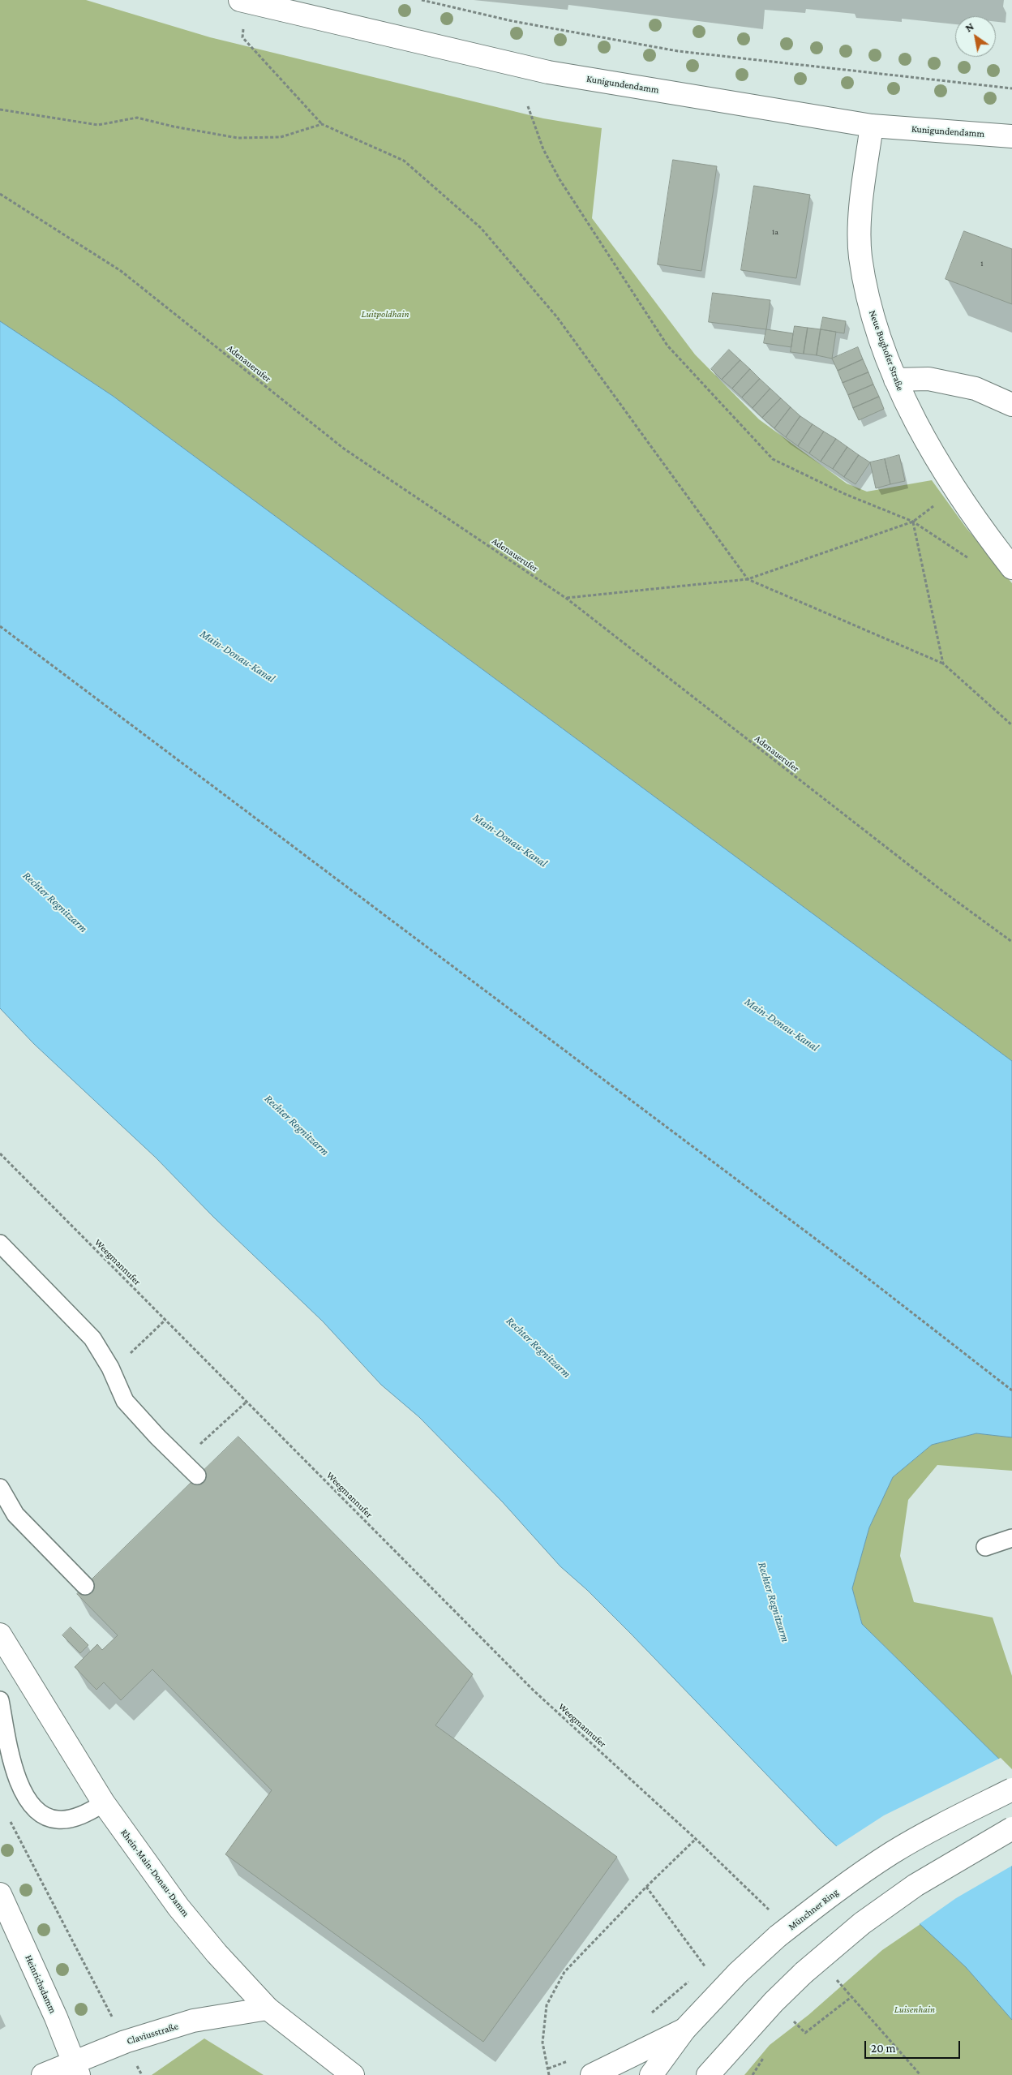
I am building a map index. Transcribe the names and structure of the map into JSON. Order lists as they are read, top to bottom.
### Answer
{
  "streets": {
    "street": [
      "Kunigundendamm",
      "Neue Bughofer Straße",
      "Rhein-Main-Donau-Damm",
      "Münchner Ring",
      "Heinrichsdamm",
      "Claviusstraße"
    ],
    "path": ["Adenauerufer", "Weegmannufer"]
  },
  "crossings": [
    ["Kunigundendamm", "Neue Bughofer Straße"],
    ["Rhein-Main-Donau-Damm", "Claviusstraße"],
    ["Heinrichsdamm", "Claviusstraße"]
  ],
  "water": ["Main-Donau-Kanal", "Rechter Regnitzarm"],
  "parks": ["Luitpoldhain", "Luisenhain"],
  "house_numbers": ["1a", "1"],
  "scale_bar": "20 m",
  "north": "top left"
}
